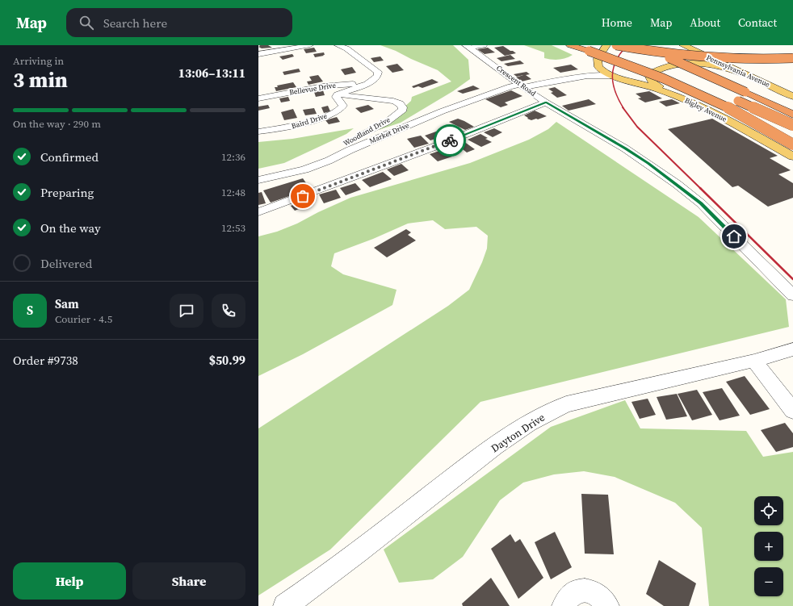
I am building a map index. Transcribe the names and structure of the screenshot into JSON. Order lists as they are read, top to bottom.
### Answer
{
  "streets": {
    "main road": ["Pennsylvania Avenue", "Bigley Avenue"],
    "street": [
      "Crescent Road",
      "Bellevue Drive",
      "Baird Drive",
      "Woodland Drive",
      "Market Drive",
      "Dayton Drive"
    ]
  },
  "crossings": [
    ["Crescent Road", "Market Drive"],
    ["Bigley Avenue", "Market Drive"],
    ["Baird Drive", "Woodland Drive"],
    ["Woodland Drive", "Market Drive"]
  ],
  "page": {
    "header": "Map",
    "search": "Search here",
    "nav": [
      "Home",
      "Map",
      "About",
      "Contact"
    ],
    "heading": ["3 min", "Arriving in", "13:06–13:11"],
    "panel": [
      "Sam",
      "Courier · 4.5",
      "Order #9738",
      "$50.99"
    ],
    "bar": "On the way · 290 m",
    "list": [
      ["Confirmed", "12:36"],
      ["Preparing", "12:48"],
      ["On the way", "12:53"],
      "Delivered"
    ],
    "round": "S",
    "map_buttons": ["+", "−"],
    "buttons": ["Help", "Share"]
  }
}
